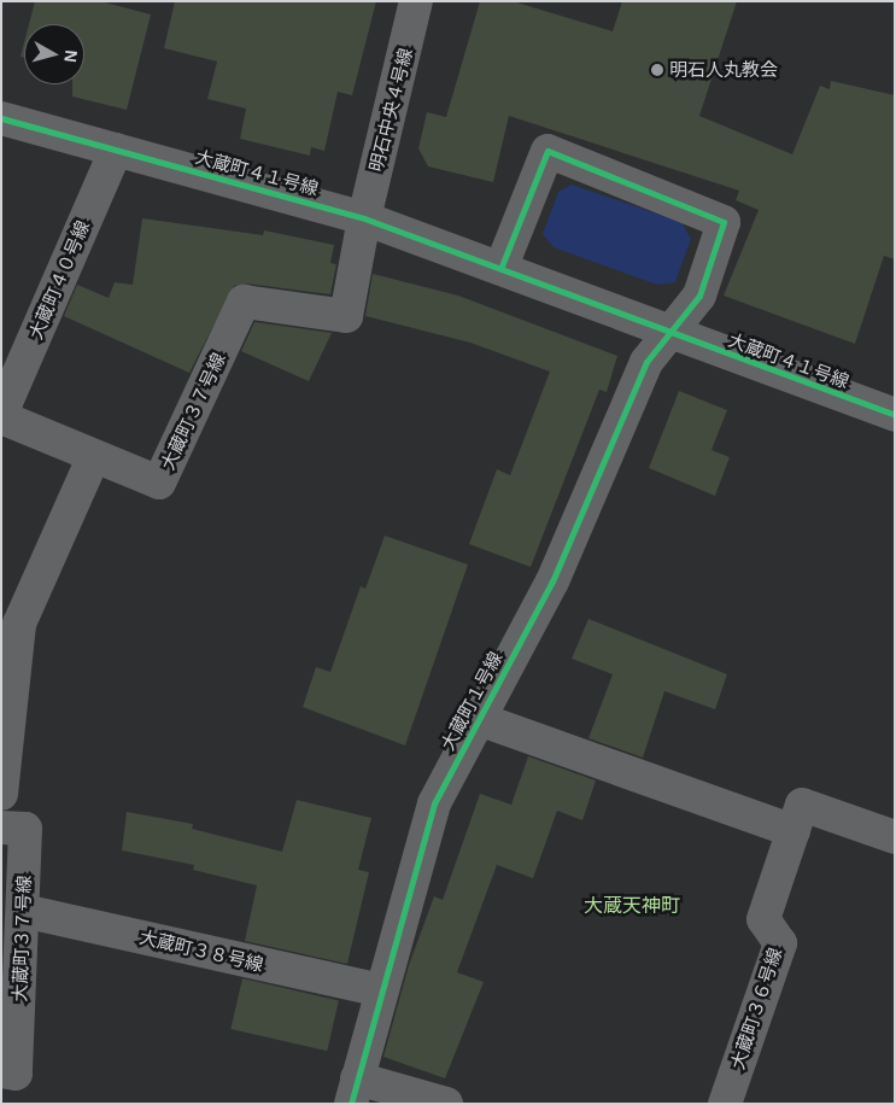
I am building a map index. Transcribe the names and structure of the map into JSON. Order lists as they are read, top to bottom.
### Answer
{
  "streets": {
    "street": [
      "明石中央４号線",
      "大蔵町４１号線",
      "大蔵町４０号線",
      "大蔵町３７号線",
      "大蔵町１号線",
      "大蔵町３８号線",
      "大蔵町３６号線"
    ]
  },
  "crossings": [
    ["明石中央４号線", "大蔵町４１号線"],
    ["明石中央４号線", "大蔵町３７号線"],
    ["大蔵町４１号線", "大蔵町４０号線"],
    ["大蔵町４１号線", "大蔵町３７号線"],
    ["大蔵町４１号線", "大蔵町１号線"],
    ["大蔵町３７号線", "大蔵町３８号線"],
    ["大蔵町１号線", "大蔵町３８号線"]
  ],
  "districts": ["大蔵天神町"],
  "places": ["明石人丸教会"],
  "north": "right"
}
